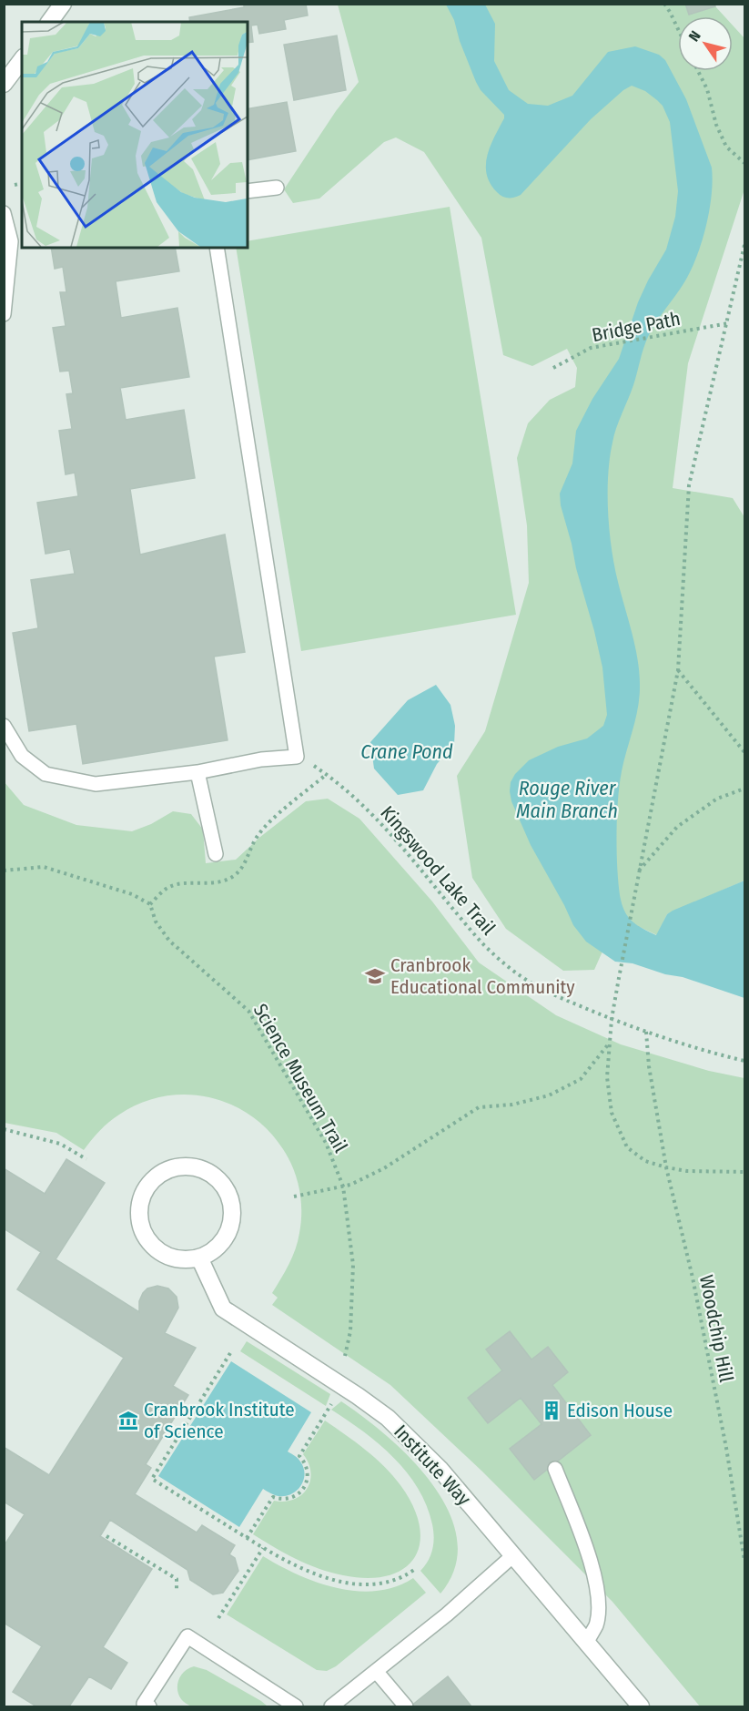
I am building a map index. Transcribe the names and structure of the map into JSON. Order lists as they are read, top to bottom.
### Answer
{
  "streets": {
    "street": ["Institute Way"],
    "path": [
      "Bridge Path",
      "Kingswood Lake Trail",
      "Science Museum Trail",
      "Woodchip Hill"
    ]
  },
  "crossings": [
    ["Kingswood Lake Trail", "Woodchip Hill"]
  ],
  "water": ["Crane Pond", "Rouge River Main Branch"],
  "places": {
    "school or university": ["Cranbrook Educational Community"],
    "building": ["Edison House"],
    "museum": ["Cranbrook Institute of Science"]
  },
  "north": "top left"
}
